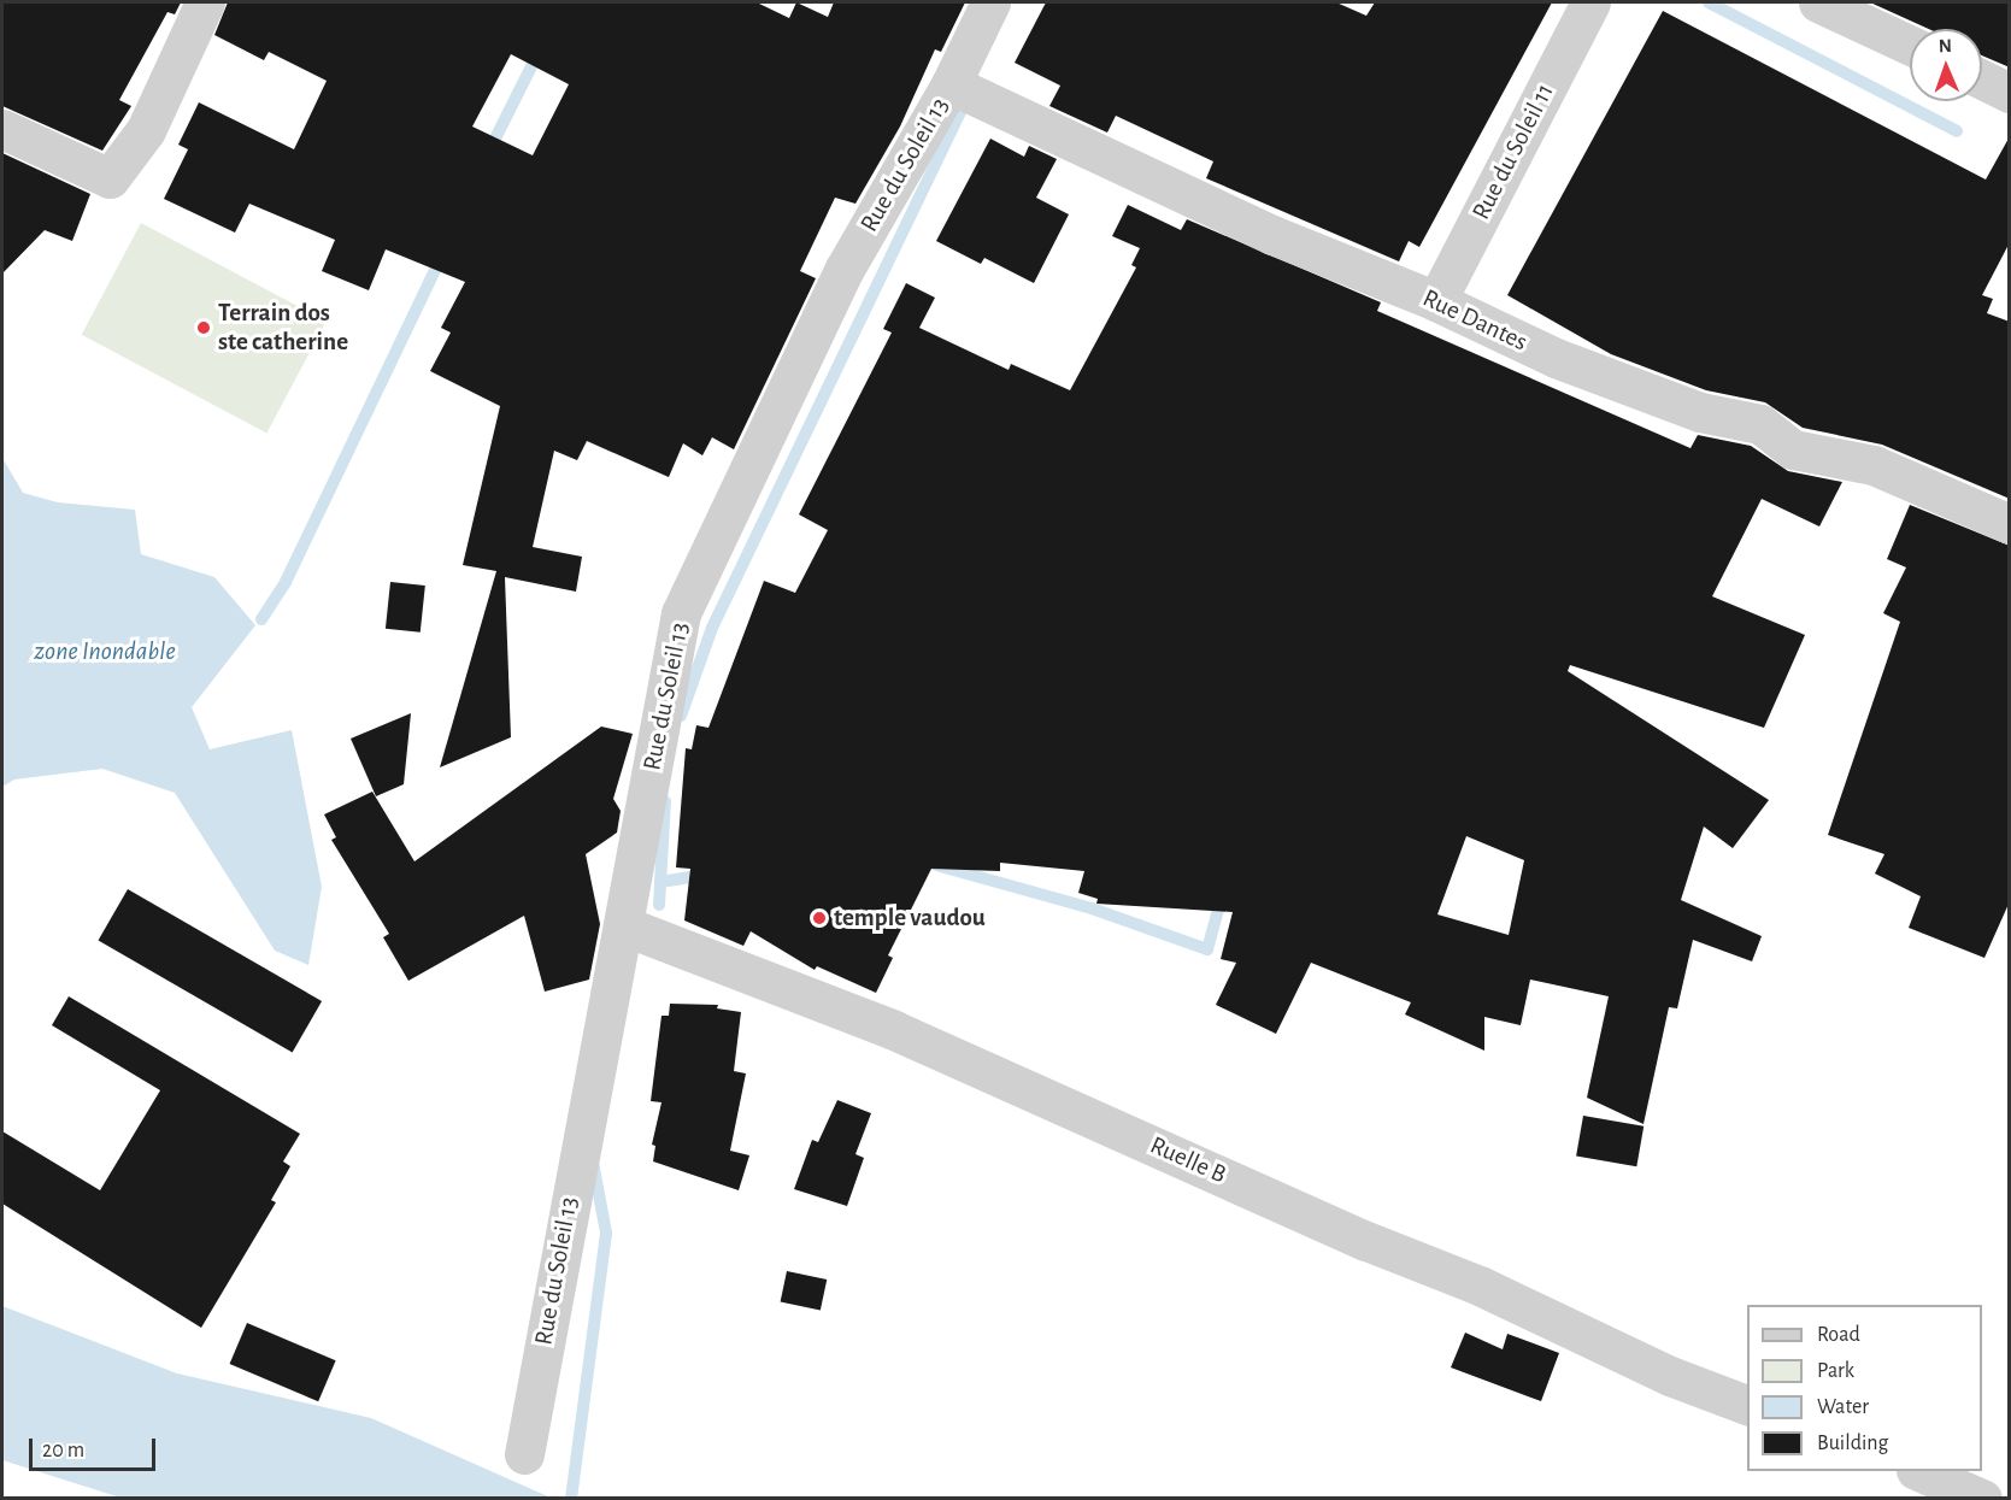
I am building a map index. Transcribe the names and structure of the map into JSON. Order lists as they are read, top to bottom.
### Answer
{
  "streets": {
    "street": [
      "Rue du Soleil 11",
      "Rue du Soleil 13",
      "Rue Dantes",
      "Ruelle B"
    ]
  },
  "crossings": [
    ["Rue du Soleil 11", "Rue Dantes"],
    ["Rue du Soleil 13", "Rue Dantes"],
    ["Rue du Soleil 13", "Ruelle B"]
  ],
  "water": ["zone Inondable"],
  "places": ["Terrain dos ste catherine", "temple vaudou"],
  "legend": [
    "Road",
    "Park",
    "Water",
    "Building"
  ],
  "scale_bar": "20 m",
  "north": "top"
}
